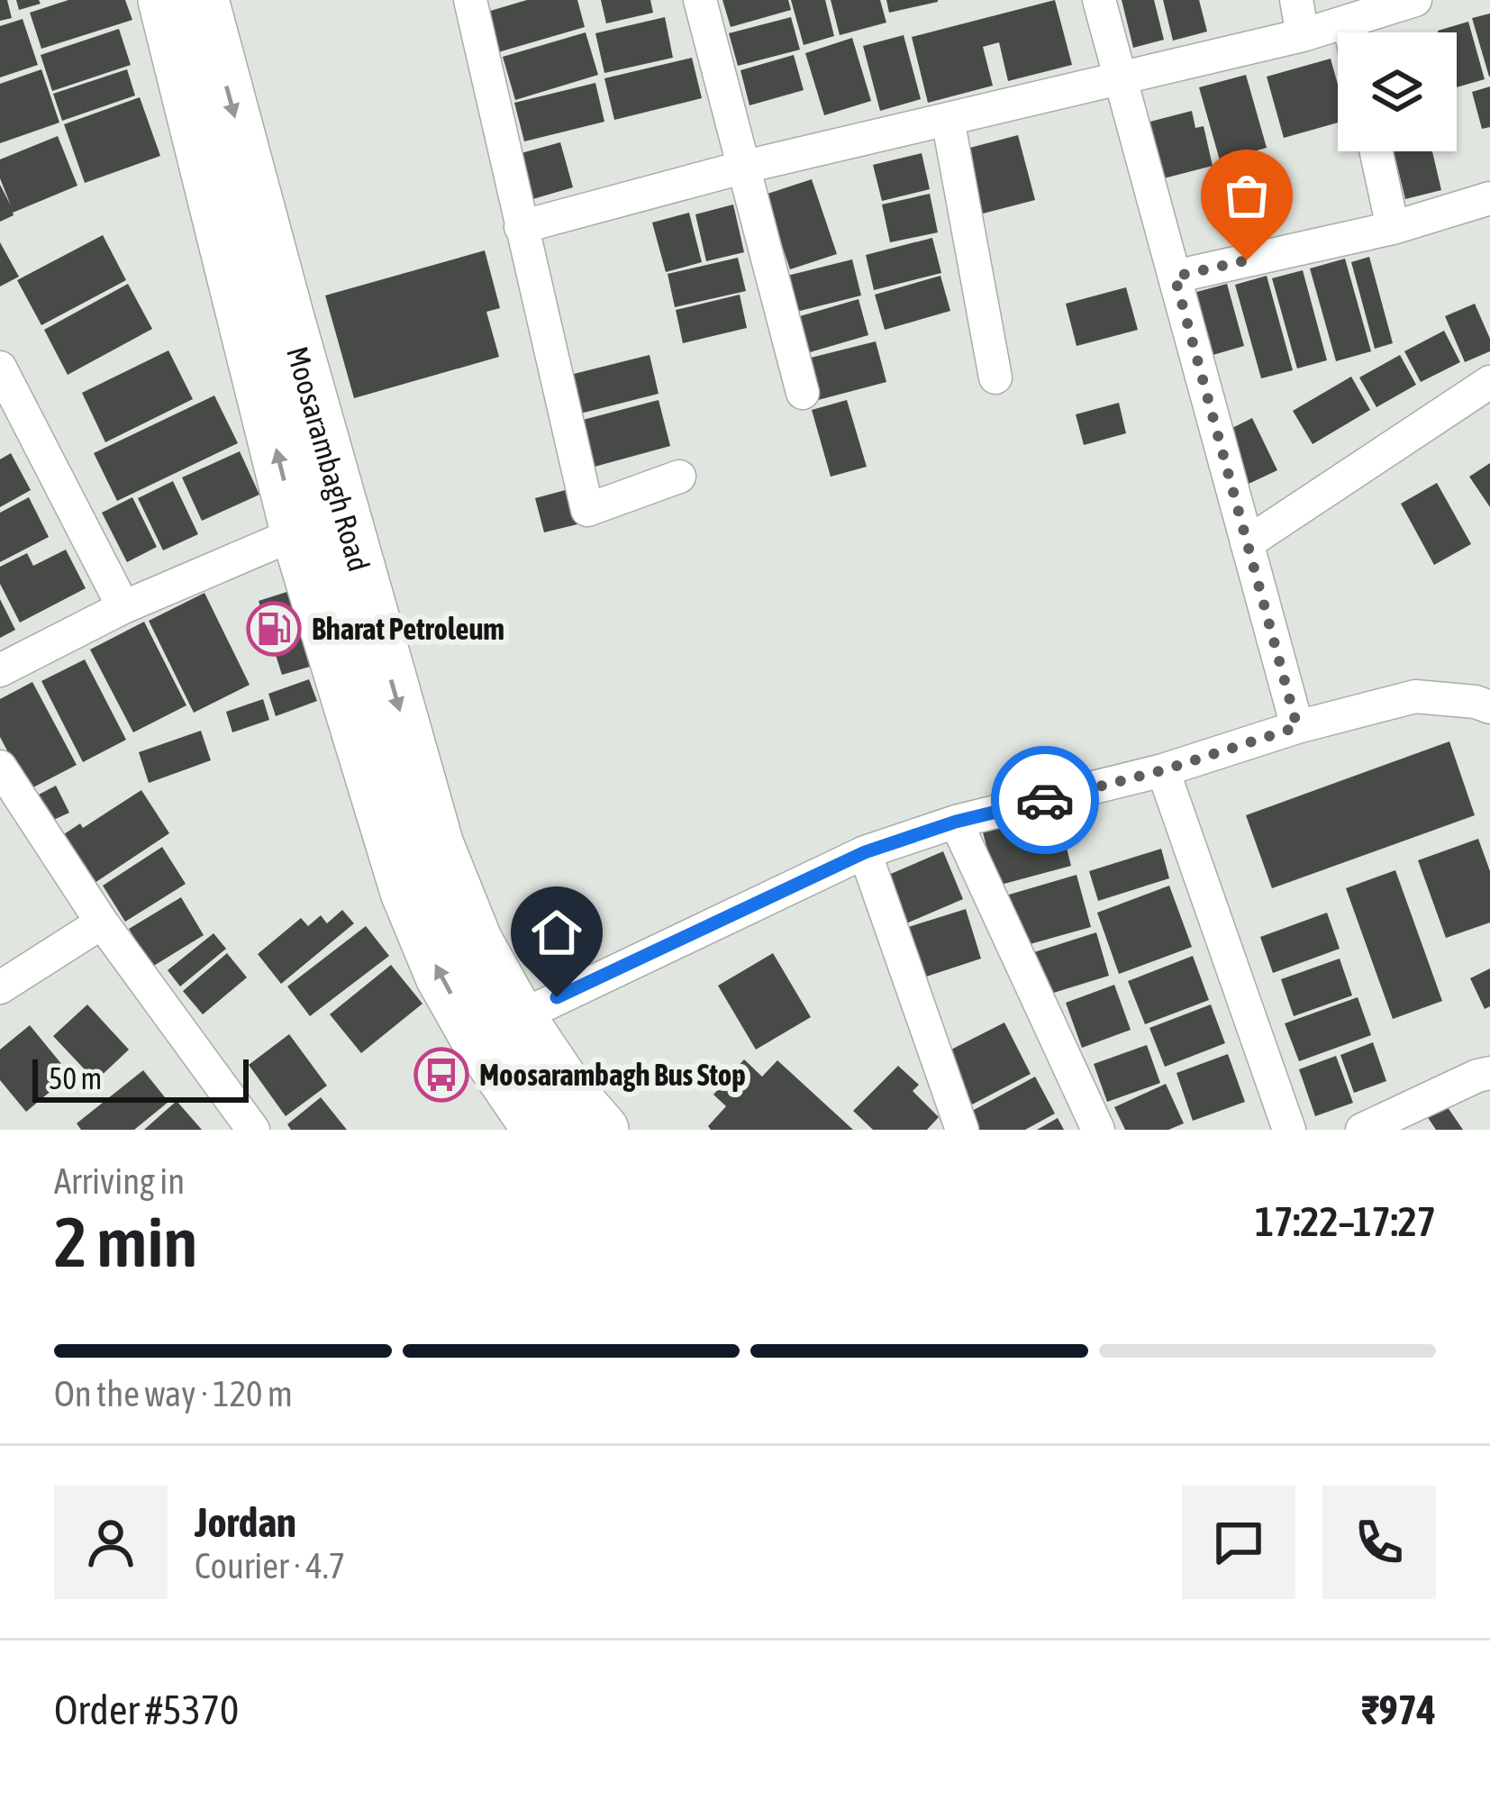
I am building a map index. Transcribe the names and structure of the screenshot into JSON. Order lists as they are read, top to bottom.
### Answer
{
  "streets": {
    "main road": ["Moosarambagh Road"]
  },
  "places": {
    "fuel station": ["Bharat Petroleum"],
    "bus stop": ["Moosarambagh Bus Stop"]
  },
  "scale_bar": "50 m",
  "page": {
    "scale": "50 m",
    "heading": ["2 min", "Arriving in", "17:22–17:27"],
    "panel": [
      "Jordan",
      "Courier · 4.7",
      "Order #5370",
      "₹974"
    ],
    "bar": "On the way · 120 m"
  }
}
